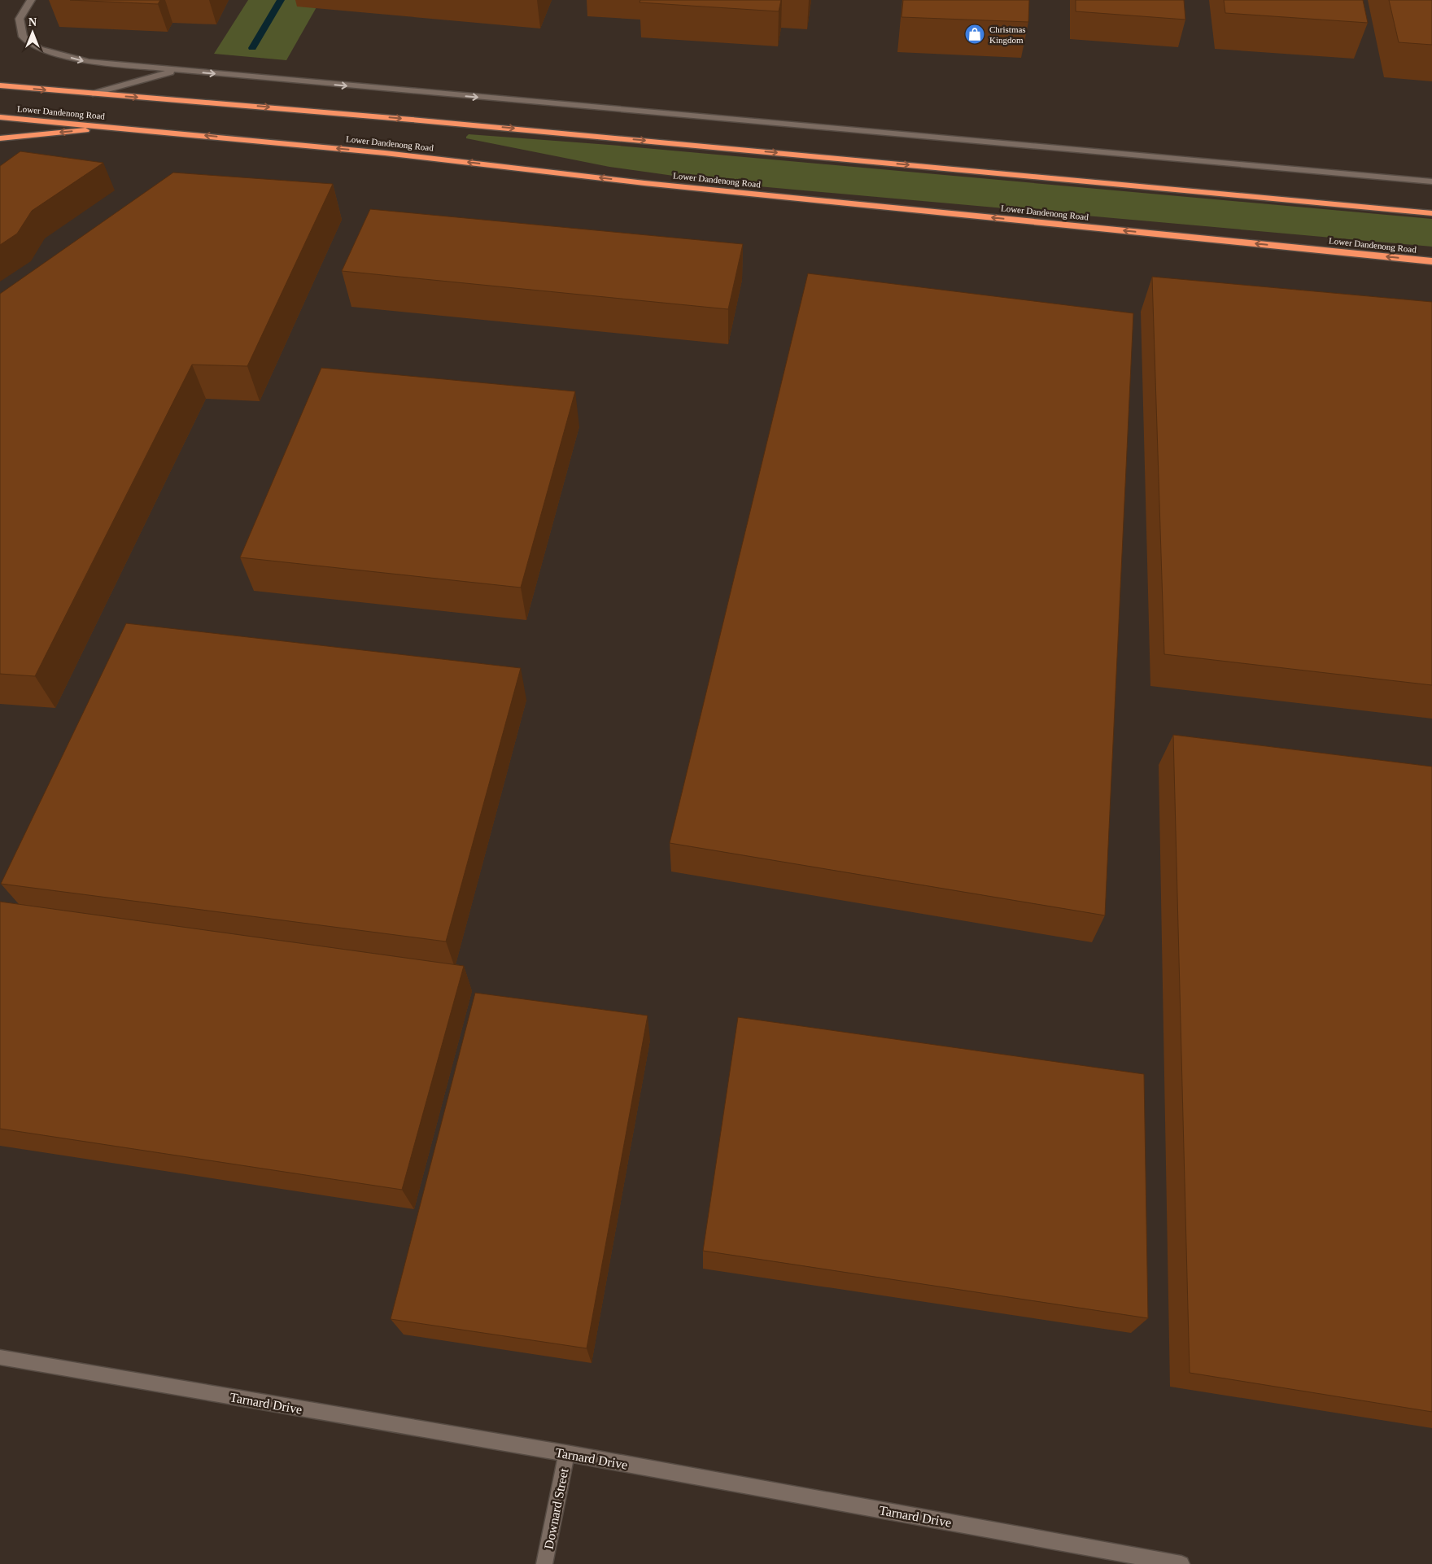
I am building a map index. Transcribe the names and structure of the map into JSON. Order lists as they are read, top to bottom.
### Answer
{
  "streets": {
    "highway": ["Lower Dandenong Road"],
    "street": ["Tarnard Drive", "Downard Street"]
  },
  "crossings": [
    ["Tarnard Drive", "Downard Street"]
  ],
  "places": {
    "shop": ["Christmas Kingdom"]
  },
  "north": "top"
}
